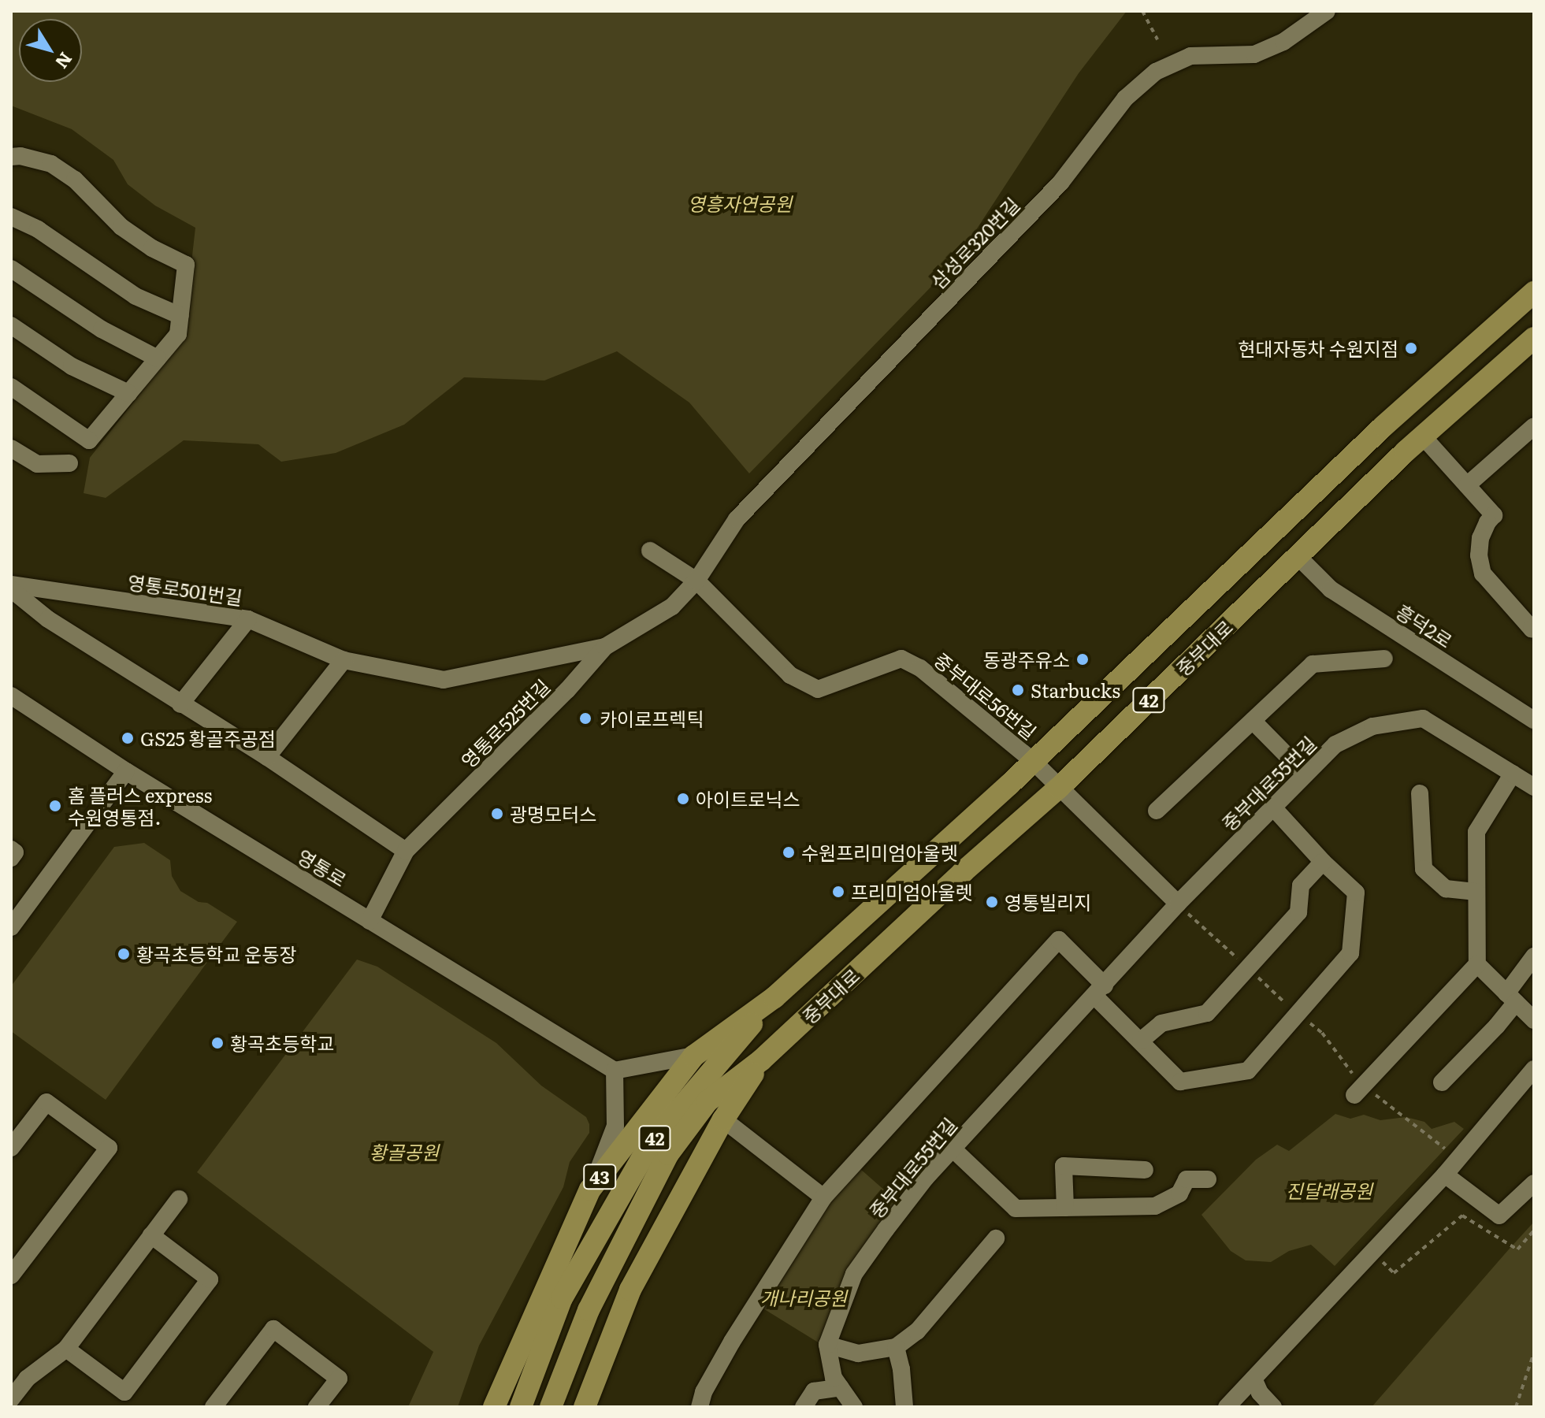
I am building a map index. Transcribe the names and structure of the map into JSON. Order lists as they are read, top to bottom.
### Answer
{
  "streets": {
    "main road": ["중부대로", "42", "43"],
    "street": [
      "삼성로320번길",
      "영통로501번길",
      "흥덕2로",
      "중부대로56번길",
      "영통로525번길",
      "중부대로55번길",
      "영통로"
    ]
  },
  "crossings": [
    ["삼성로320번길", "중부대로56번길"],
    ["삼성로320번길", "영통로525번길"],
    ["영통로501번길", "영통로525번길"],
    ["흥덕2로", "중부대로"],
    ["중부대로", "중부대로56번길"],
    ["중부대로56번길", "영통로525번길"],
    ["영통로525번길", "영통로"]
  ],
  "parks": [
    "영흥자연공원",
    "황골공원",
    "진달래공원",
    "개나리공원"
  ],
  "places": [
    "현대자동차 수원지점",
    "동광주유소",
    "Starbucks",
    "카이로프렉틱",
    "GS25 황골주공점",
    "아이트로닉스",
    "홈 플러스 express 수원영통점.",
    "광명모터스",
    "수원프리미엄아울렛",
    "프리미엄아울렛",
    "영통빌리지",
    "황곡초등학교 운동장",
    "황곡초등학교"
  ],
  "north": "bottom right"
}
